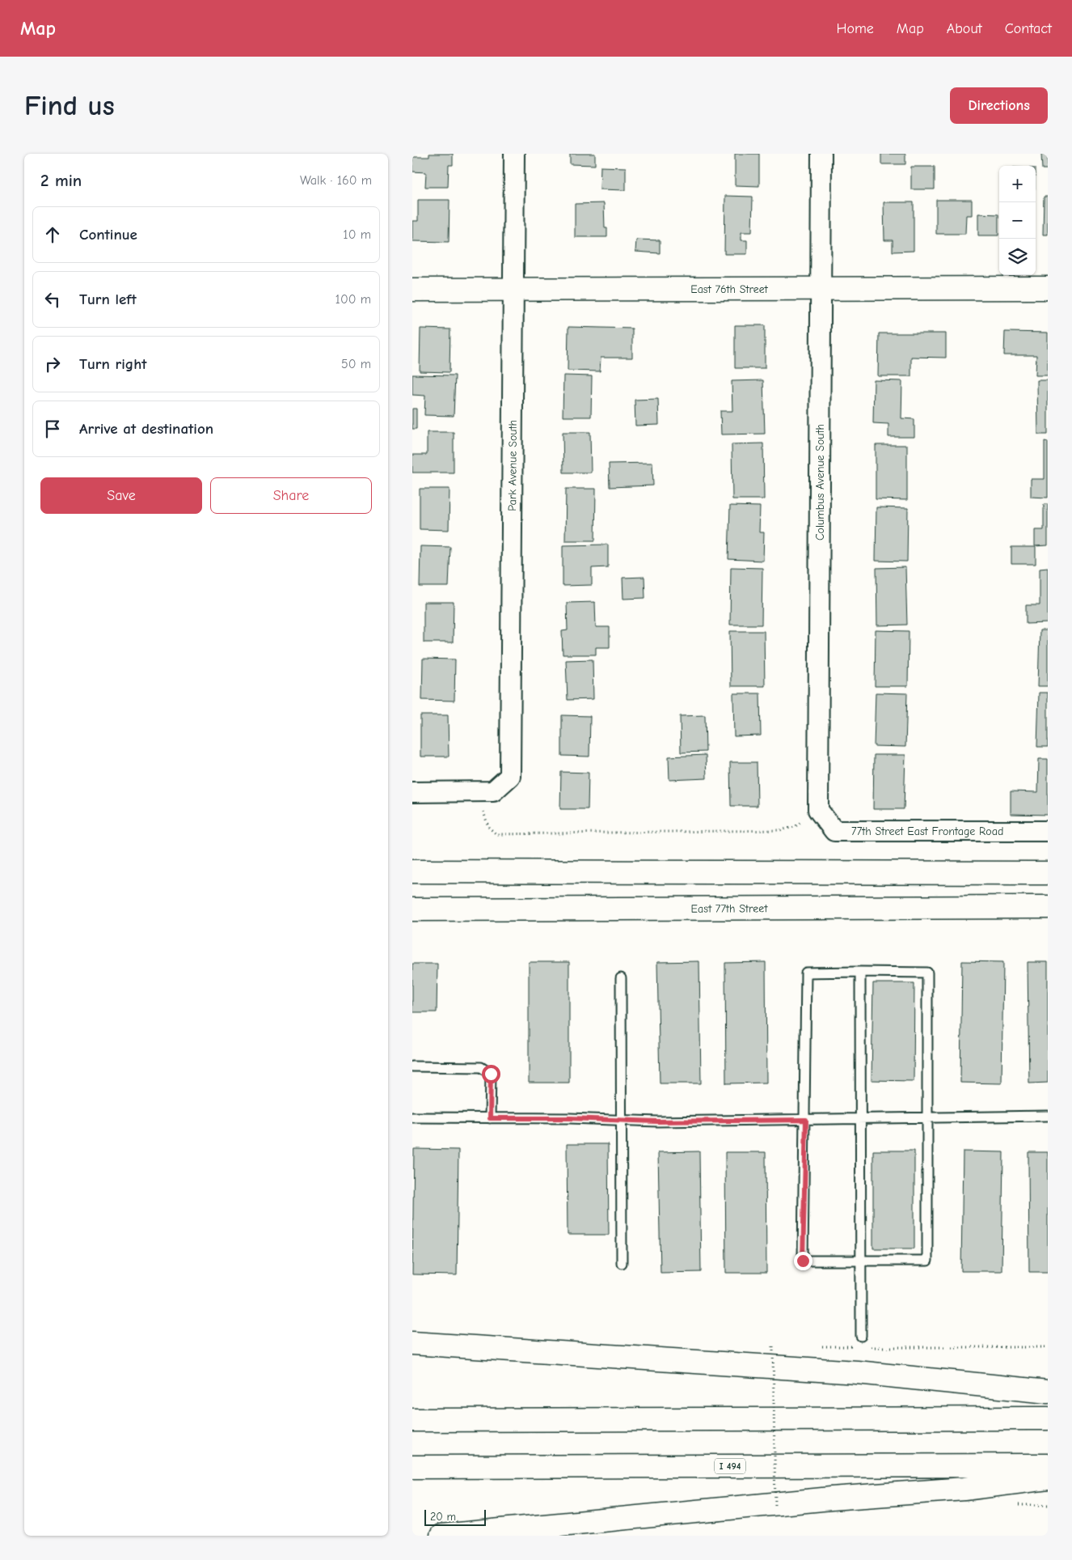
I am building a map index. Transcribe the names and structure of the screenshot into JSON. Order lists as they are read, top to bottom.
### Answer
{
  "streets": {
    "main road": ["East 76th Street", "East 77th Street", "I 494"],
    "street": ["Park Avenue South", "Columbus Avenue South", "77th Street East Frontage Road"]
  },
  "crossings": [
    ["East 76th Street", "Park Avenue South"],
    ["East 76th Street", "Columbus Avenue South"],
    ["Columbus Avenue South", "77th Street East Frontage Road"]
  ],
  "scale_bar": "20 m",
  "page": {
    "header": "Map",
    "nav": [
      "Home",
      "Map",
      "About",
      "Contact"
    ],
    "buttons": [
      "Directions",
      ["Save", "Share"]
    ],
    "title": "Find us",
    "heading": ["2 min", "Walk · 160 m"],
    "map_buttons": ["+", "−"],
    "list": [
      ["Continue", "10 m"],
      ["Turn left", "100 m"],
      ["Turn right", "50 m"],
      "Arrive at destination"
    ],
    "scale": "20 m"
  }
}
